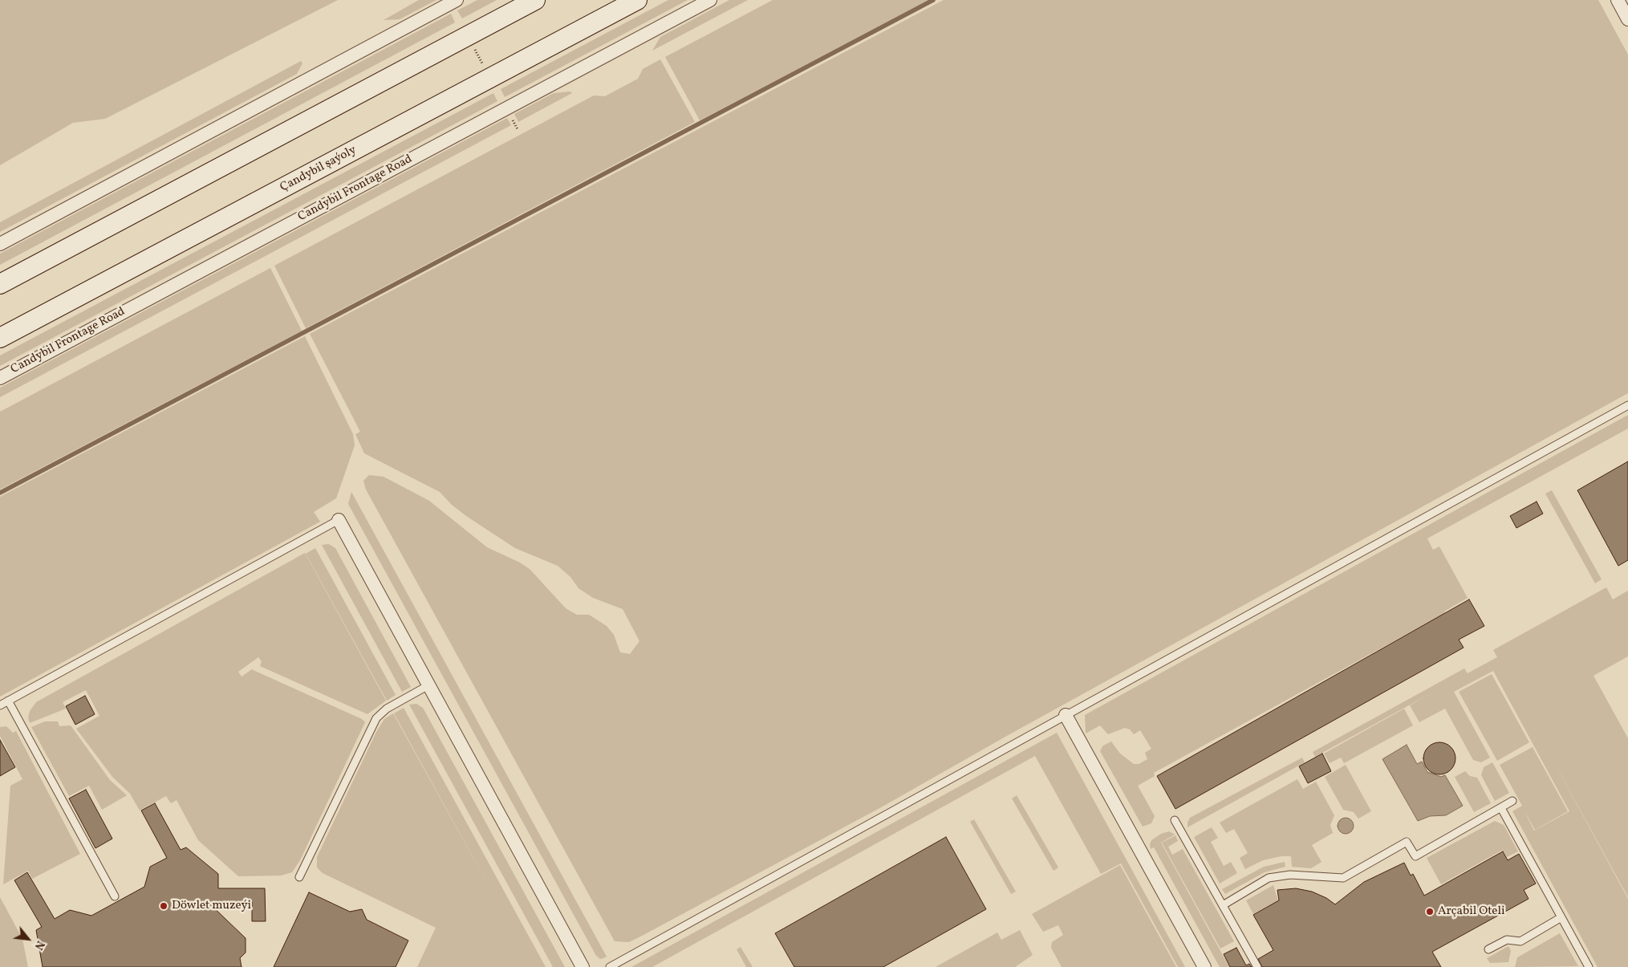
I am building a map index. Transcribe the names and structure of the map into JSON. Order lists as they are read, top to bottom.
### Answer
{
  "streets": {
    "main road": ["Çandybil şaýoly"],
    "street": ["Candybil Frontage Road"]
  },
  "places": ["Döwlet muzeýi", "Arçabil Oteli"],
  "north": "bottom right"
}
